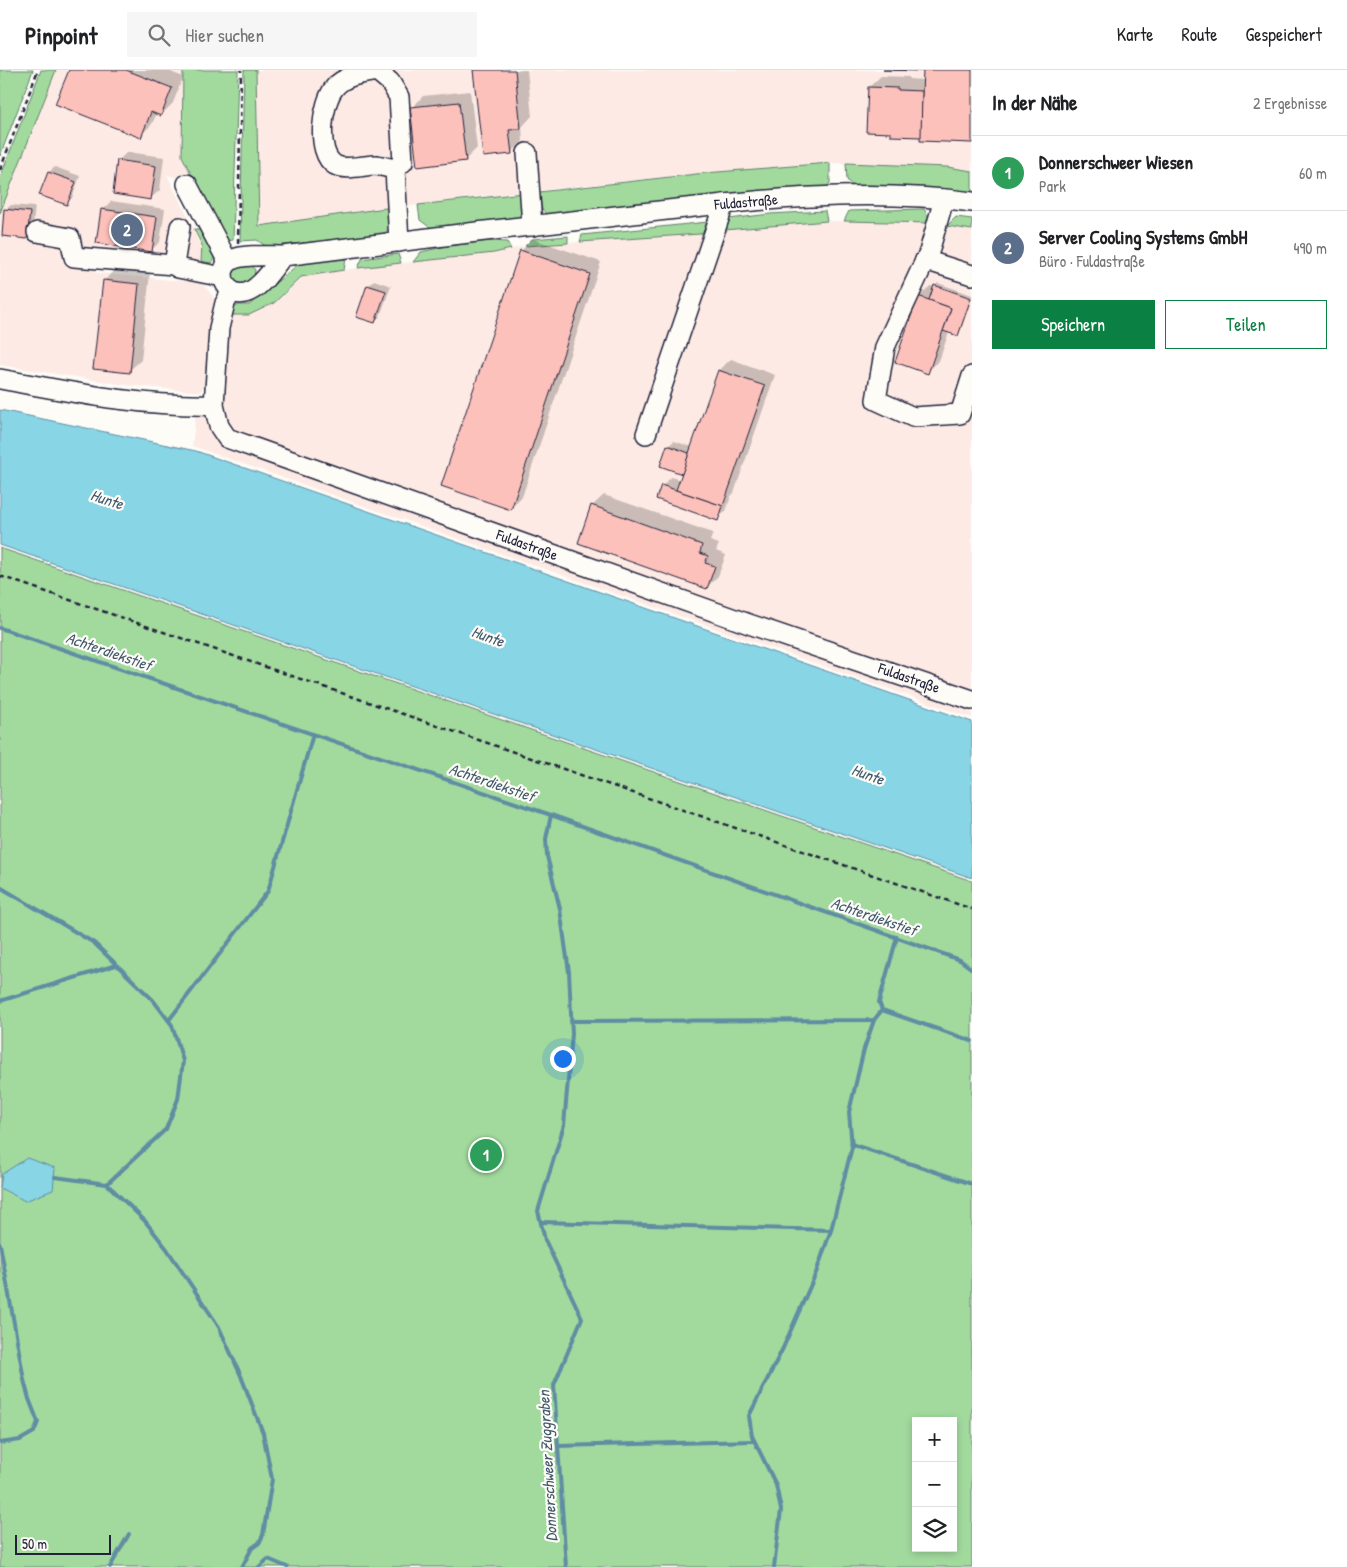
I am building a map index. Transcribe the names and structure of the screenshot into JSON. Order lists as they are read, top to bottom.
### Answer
{
  "streets": {
    "street": ["Fuldastraße"]
  },
  "water": ["Hunte", "Achterdiekstief", "Donnerschweer Zuggraben"],
  "scale_bar": "50 m",
  "page": {
    "header": "Pinpoint",
    "search": "Hier suchen",
    "nav": ["Karte", "Route", "Gespeichert"],
    "heading": ["In der Nähe", "2 Ergebnisse"],
    "list": [
      {
        "mark": "1",
        "name": "Donnerschweer Wiesen",
        "note": "Park",
        "value": "60 m"
      },
      {
        "mark": "2",
        "name": "Server Cooling Systems GmbH",
        "note": "Büro · Fuldastraße",
        "value": "490 m"
      }
    ],
    "pins": ["2", "1"],
    "buttons": ["Speichern", "Teilen"],
    "map_buttons": ["+", "−"],
    "scale": "50 m"
  }
}
